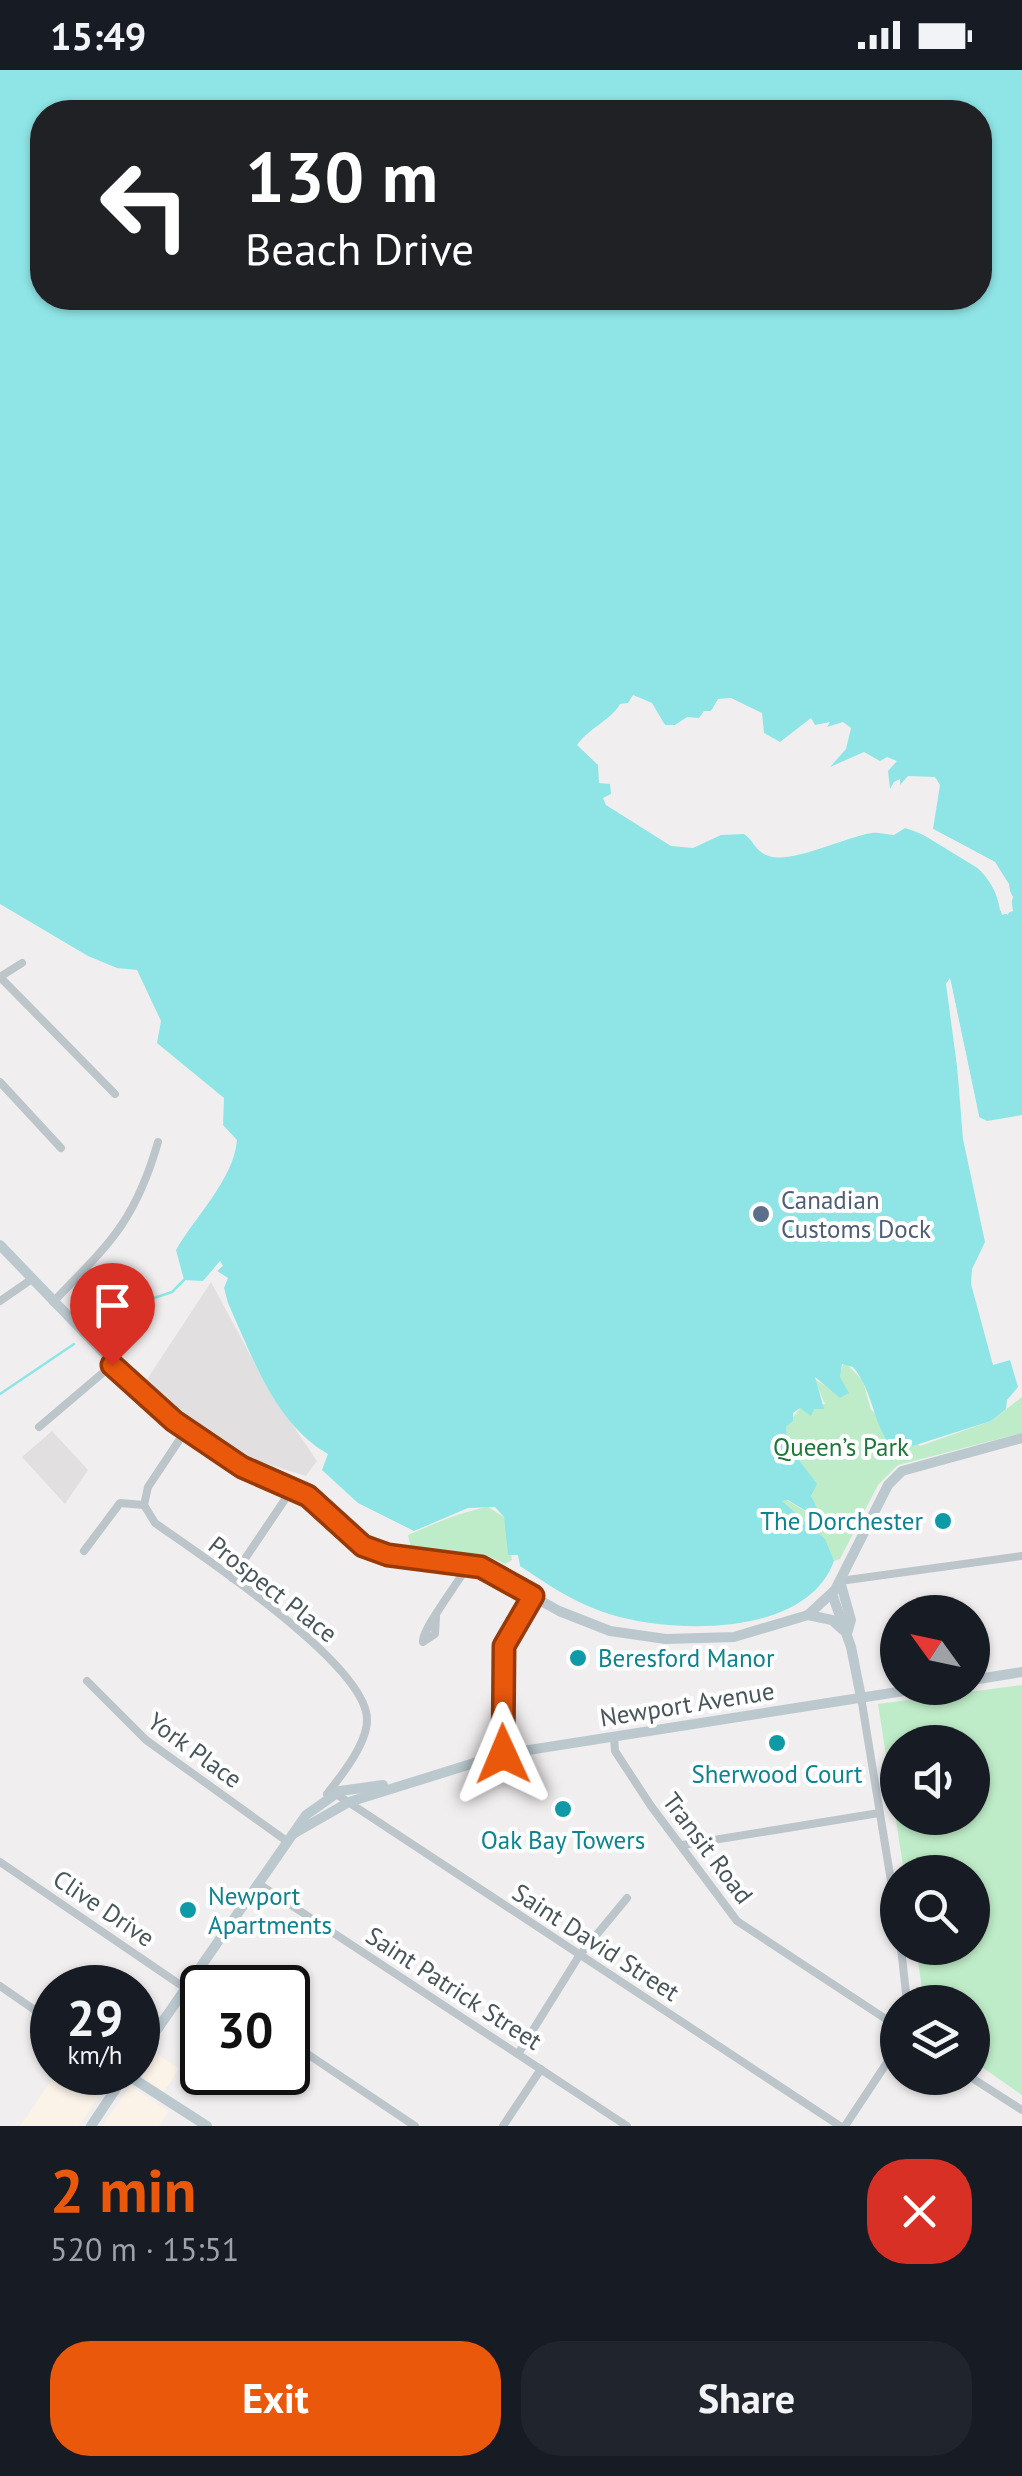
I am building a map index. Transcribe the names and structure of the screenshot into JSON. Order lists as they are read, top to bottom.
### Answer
{
  "streets": {
    "main road": ["Newport Avenue"],
    "street": [
      "Prospect Place",
      "York Place",
      "Transit Road",
      "Clive Drive",
      "Saint David Street",
      "Saint Patrick Street"
    ]
  },
  "crossings": [
    ["Prospect Place", "Saint David Street"],
    ["Newport Avenue", "York Place"],
    ["Newport Avenue", "Transit Road"],
    ["Newport Avenue", "Saint David Street"]
  ],
  "parks": ["Queen’s Park"],
  "places": [
    "Canadian Customs Dock",
    "The Dorchester",
    "Beresford Manor",
    "Sherwood Court",
    "Oak Bay Towers",
    "Newport Apartments"
  ],
  "north": "top left",
  "page": {
    "status": "15:49",
    "turn": ["130 m", "Beach Drive"],
    "speed": "29 km/h",
    "limit": "30",
    "heading": ["2 min", "520 m · 15:51"],
    "buttons": ["Exit", "Share"]
  }
}
